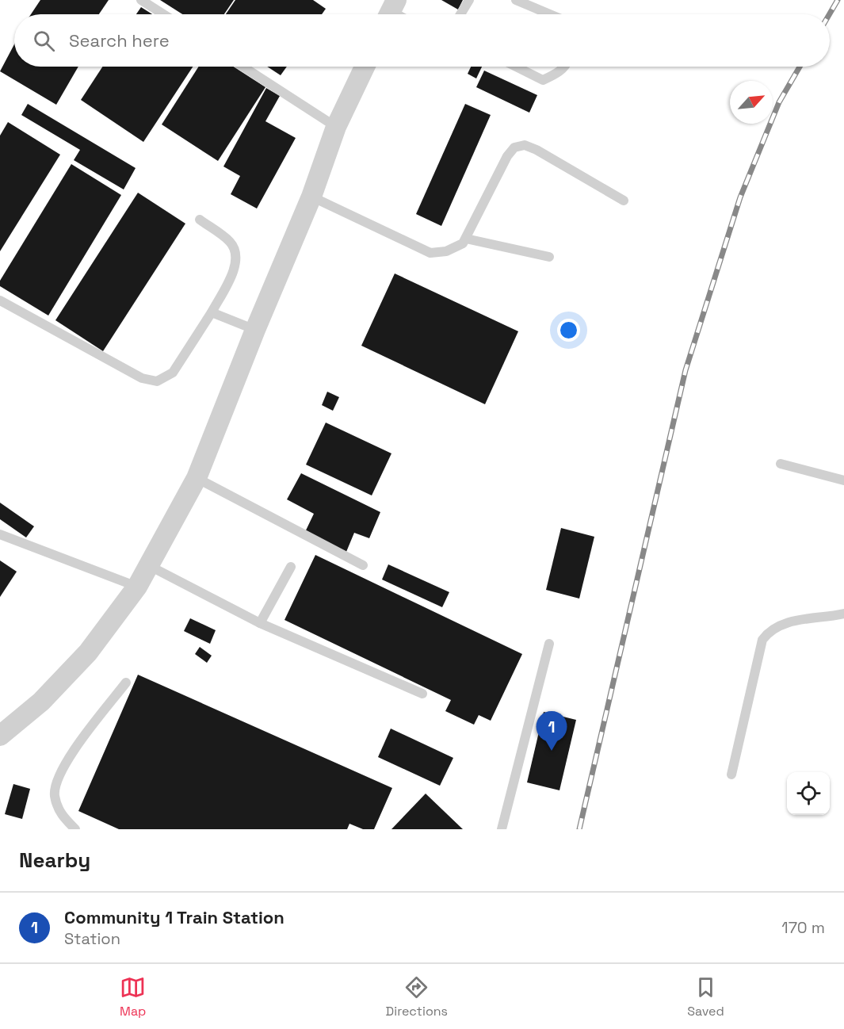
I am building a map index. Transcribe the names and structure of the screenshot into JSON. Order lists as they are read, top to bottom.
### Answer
{
  "north": "top right",
  "page": {
    "search": "Search here",
    "pins": "1",
    "heading": "Nearby",
    "list": [
      {
        "mark": "1",
        "name": "Community 1 Train Station",
        "note": "Station",
        "value": "170 m"
      }
    ],
    "nav": ["Map", "Directions", "Saved"]
  }
}
